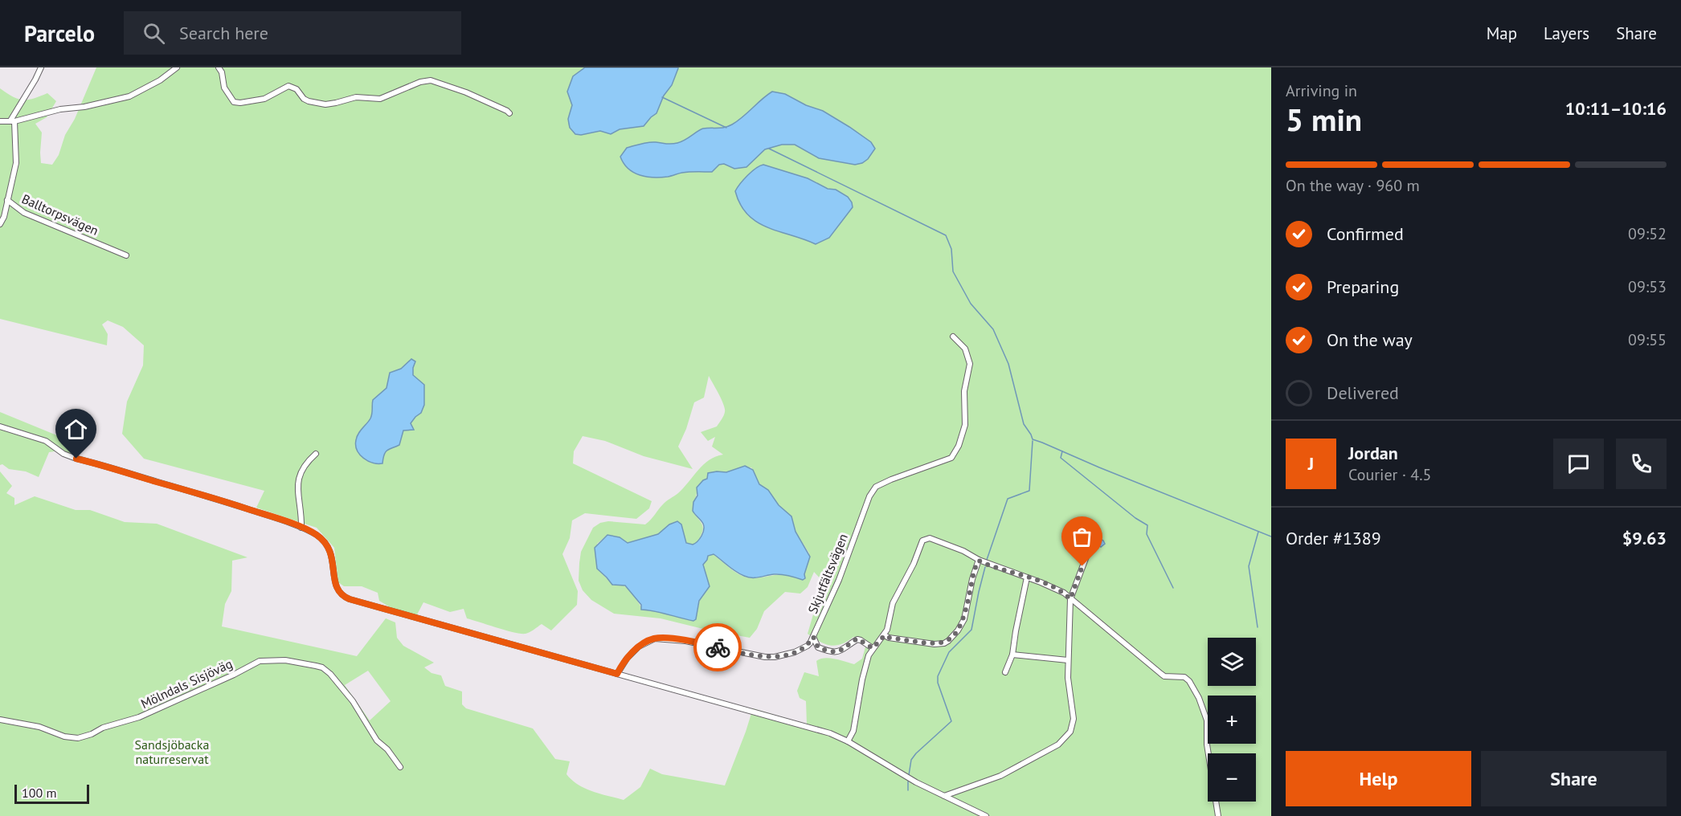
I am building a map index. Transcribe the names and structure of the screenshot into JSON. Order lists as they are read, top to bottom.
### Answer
{
  "streets": {
    "street": ["Balltorpsvägen", "Skjutfältsvägen", "Mölndals Sisjöväg"]
  },
  "parks": ["Sandsjöbacka naturreservat"],
  "scale_bar": "100 m",
  "page": {
    "header": "Parcelo",
    "search": "Search here",
    "nav": ["Map", "Layers", "Share"],
    "heading": ["5 min", "Arriving in", "10:11–10:16"],
    "panel": [
      "Jordan",
      "Courier · 4.5",
      "Order #1389",
      "$9.63"
    ],
    "bar": "On the way · 960 m",
    "list": [
      ["Confirmed", "09:52"],
      ["Preparing", "09:53"],
      ["On the way", "09:55"],
      "Delivered"
    ],
    "round": "J",
    "map_buttons": ["+", "−"],
    "buttons": ["Help", "Share"],
    "scale": "100 m"
  }
}
